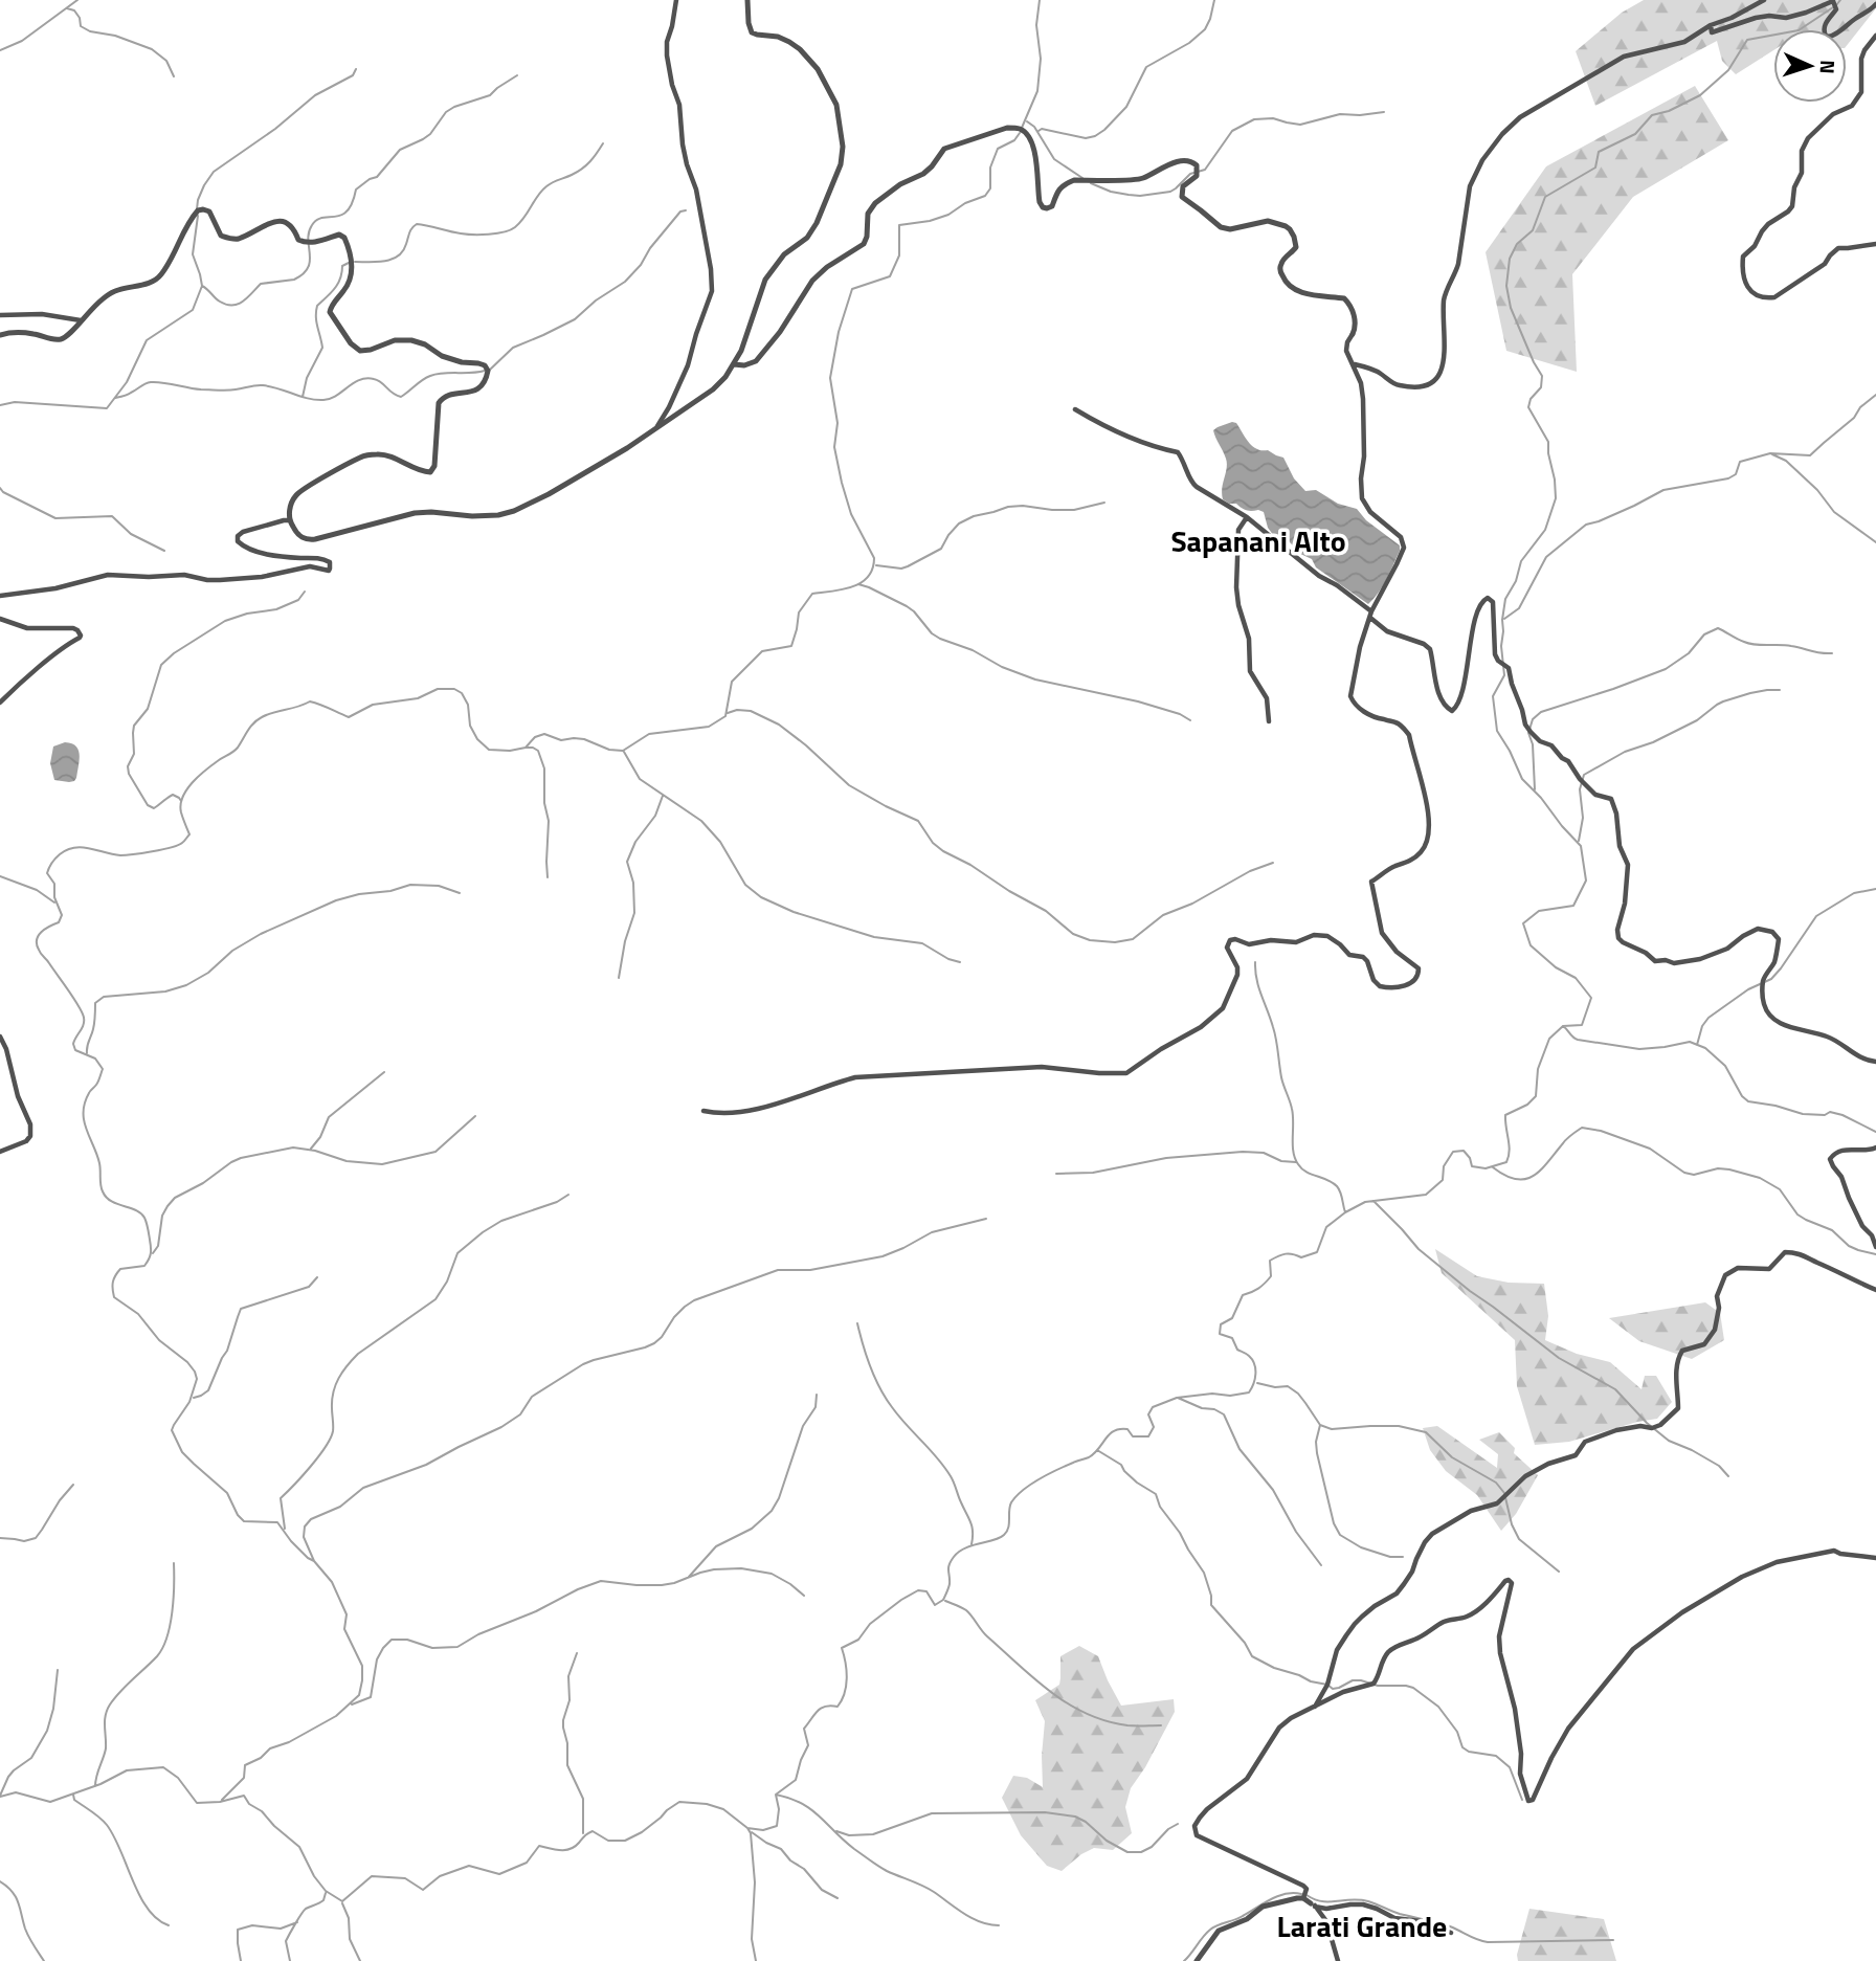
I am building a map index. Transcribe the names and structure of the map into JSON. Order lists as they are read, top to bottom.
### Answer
{
  "districts": ["Sapanani Alto", "Larati Grande"],
  "north": "right"
}
